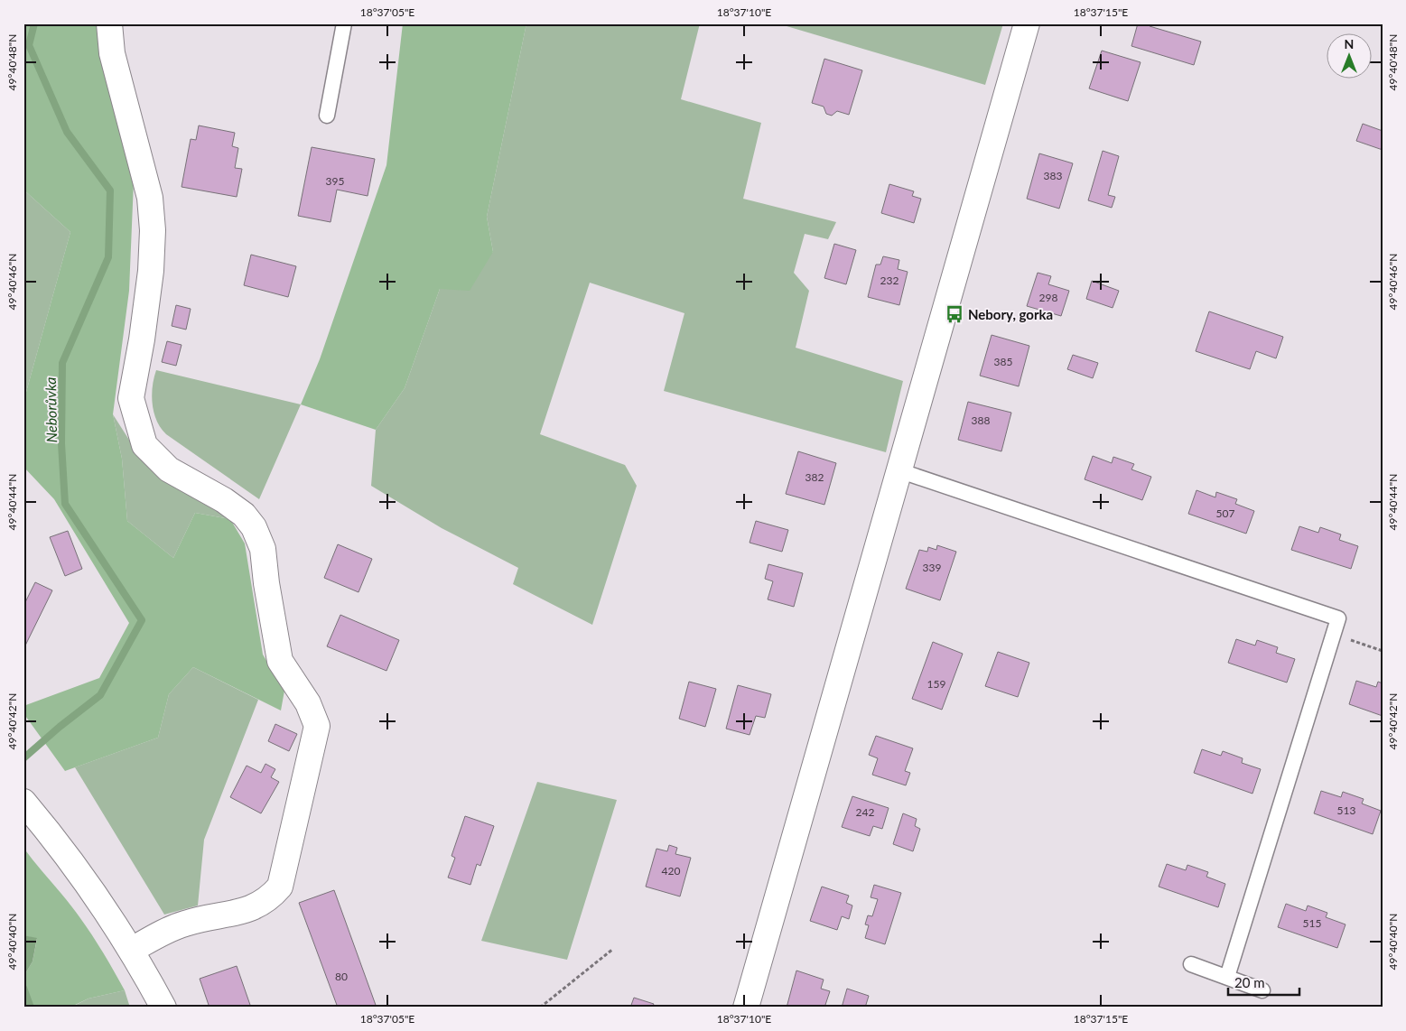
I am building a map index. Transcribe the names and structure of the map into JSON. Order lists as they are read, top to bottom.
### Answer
{
  "water": ["Neborůvka"],
  "places": {
    "bus stop": ["Nebory, gorka"]
  },
  "house_numbers": [
    "383",
    "395",
    "232",
    "298",
    "385",
    "388",
    "382",
    "507",
    "339",
    "159",
    "513",
    "242",
    "420",
    "515",
    "80"
  ],
  "scale_bar": "20 m",
  "north": "top",
  "coordinates": [
    "18°37'05\"E",
    "18°37'10\"E",
    "18°37'15\"E",
    "49°40'48\"N",
    "49°40'46\"N",
    "49°40'44\"N",
    "49°40'42\"N",
    "49°40'40\"N"
  ]
}
